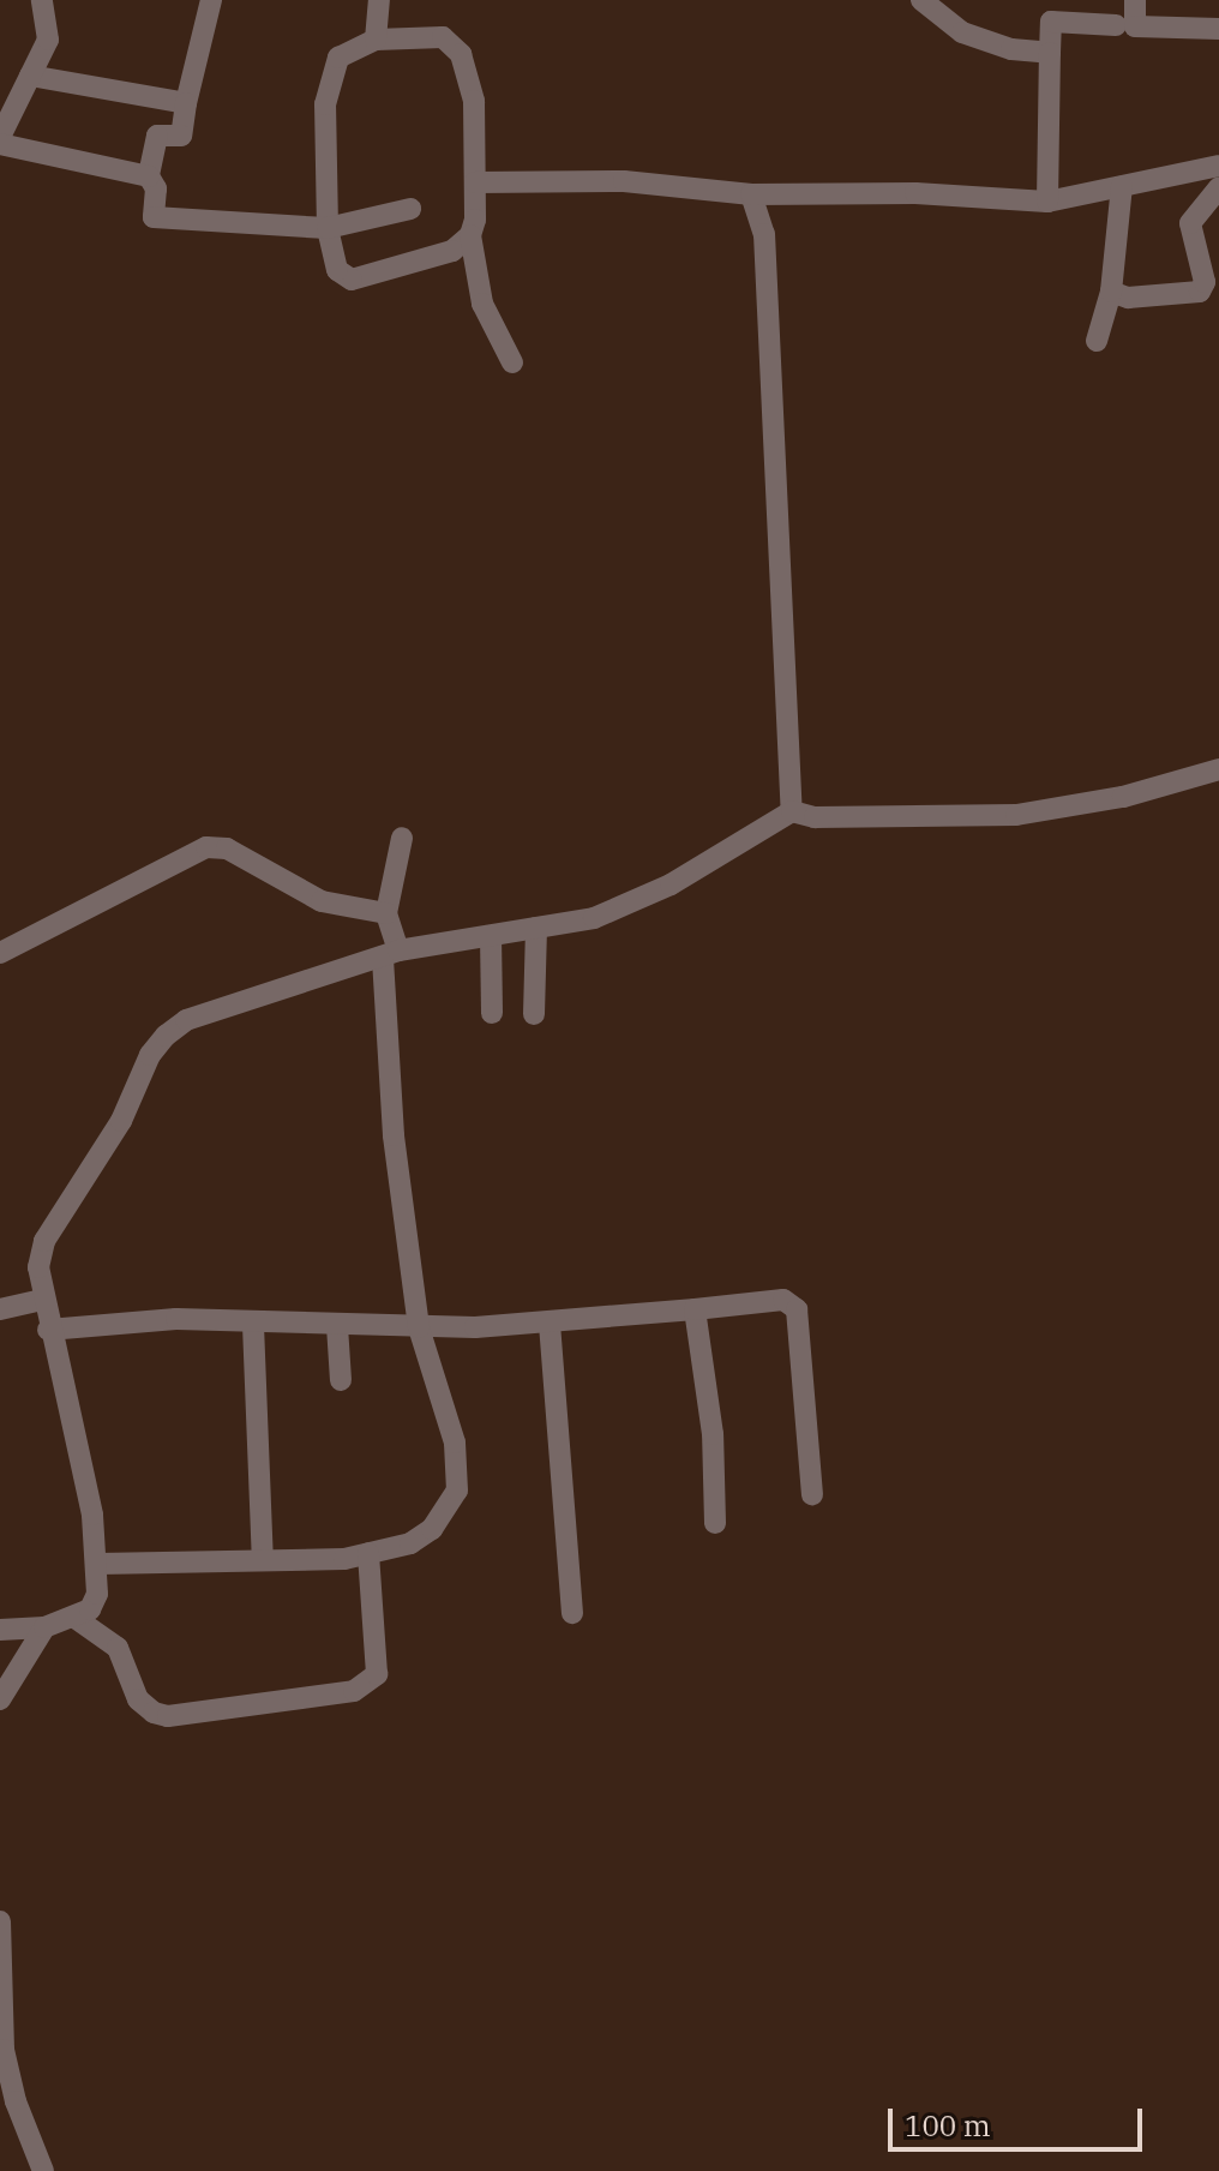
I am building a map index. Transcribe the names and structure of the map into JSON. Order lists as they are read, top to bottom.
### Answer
{
  "scale_bar": "100 m"
}
